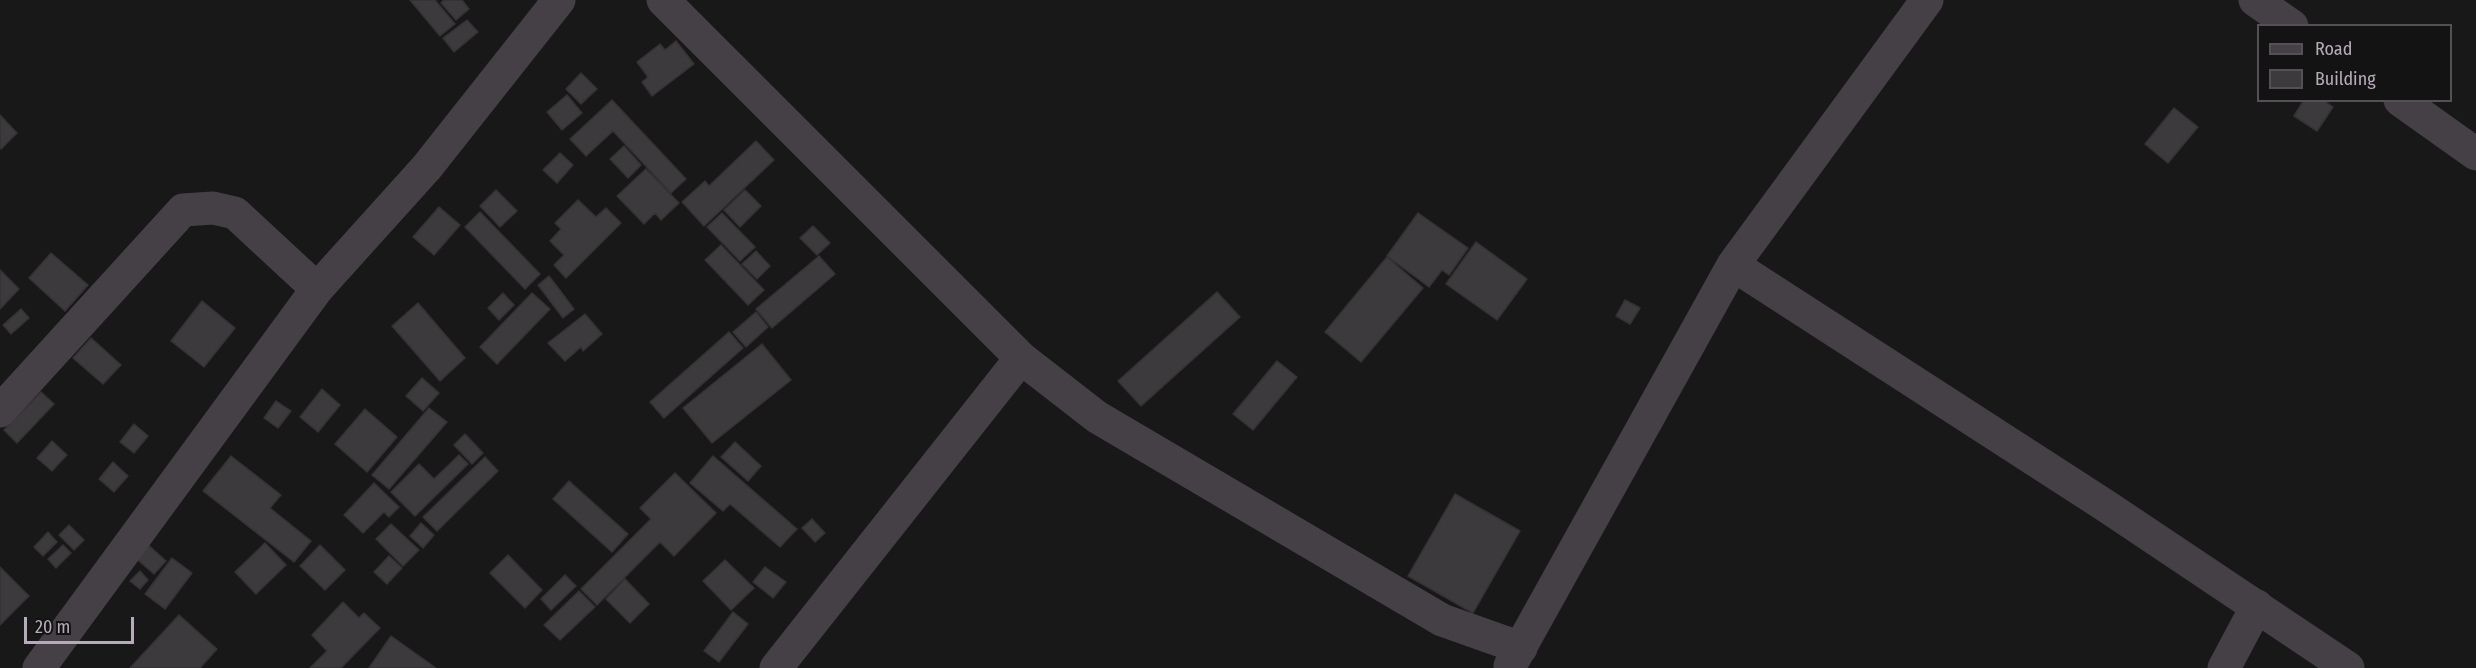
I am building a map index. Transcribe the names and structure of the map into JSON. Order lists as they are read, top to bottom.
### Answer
{
  "legend": ["Road", "Building"],
  "scale_bar": "20 m"
}
